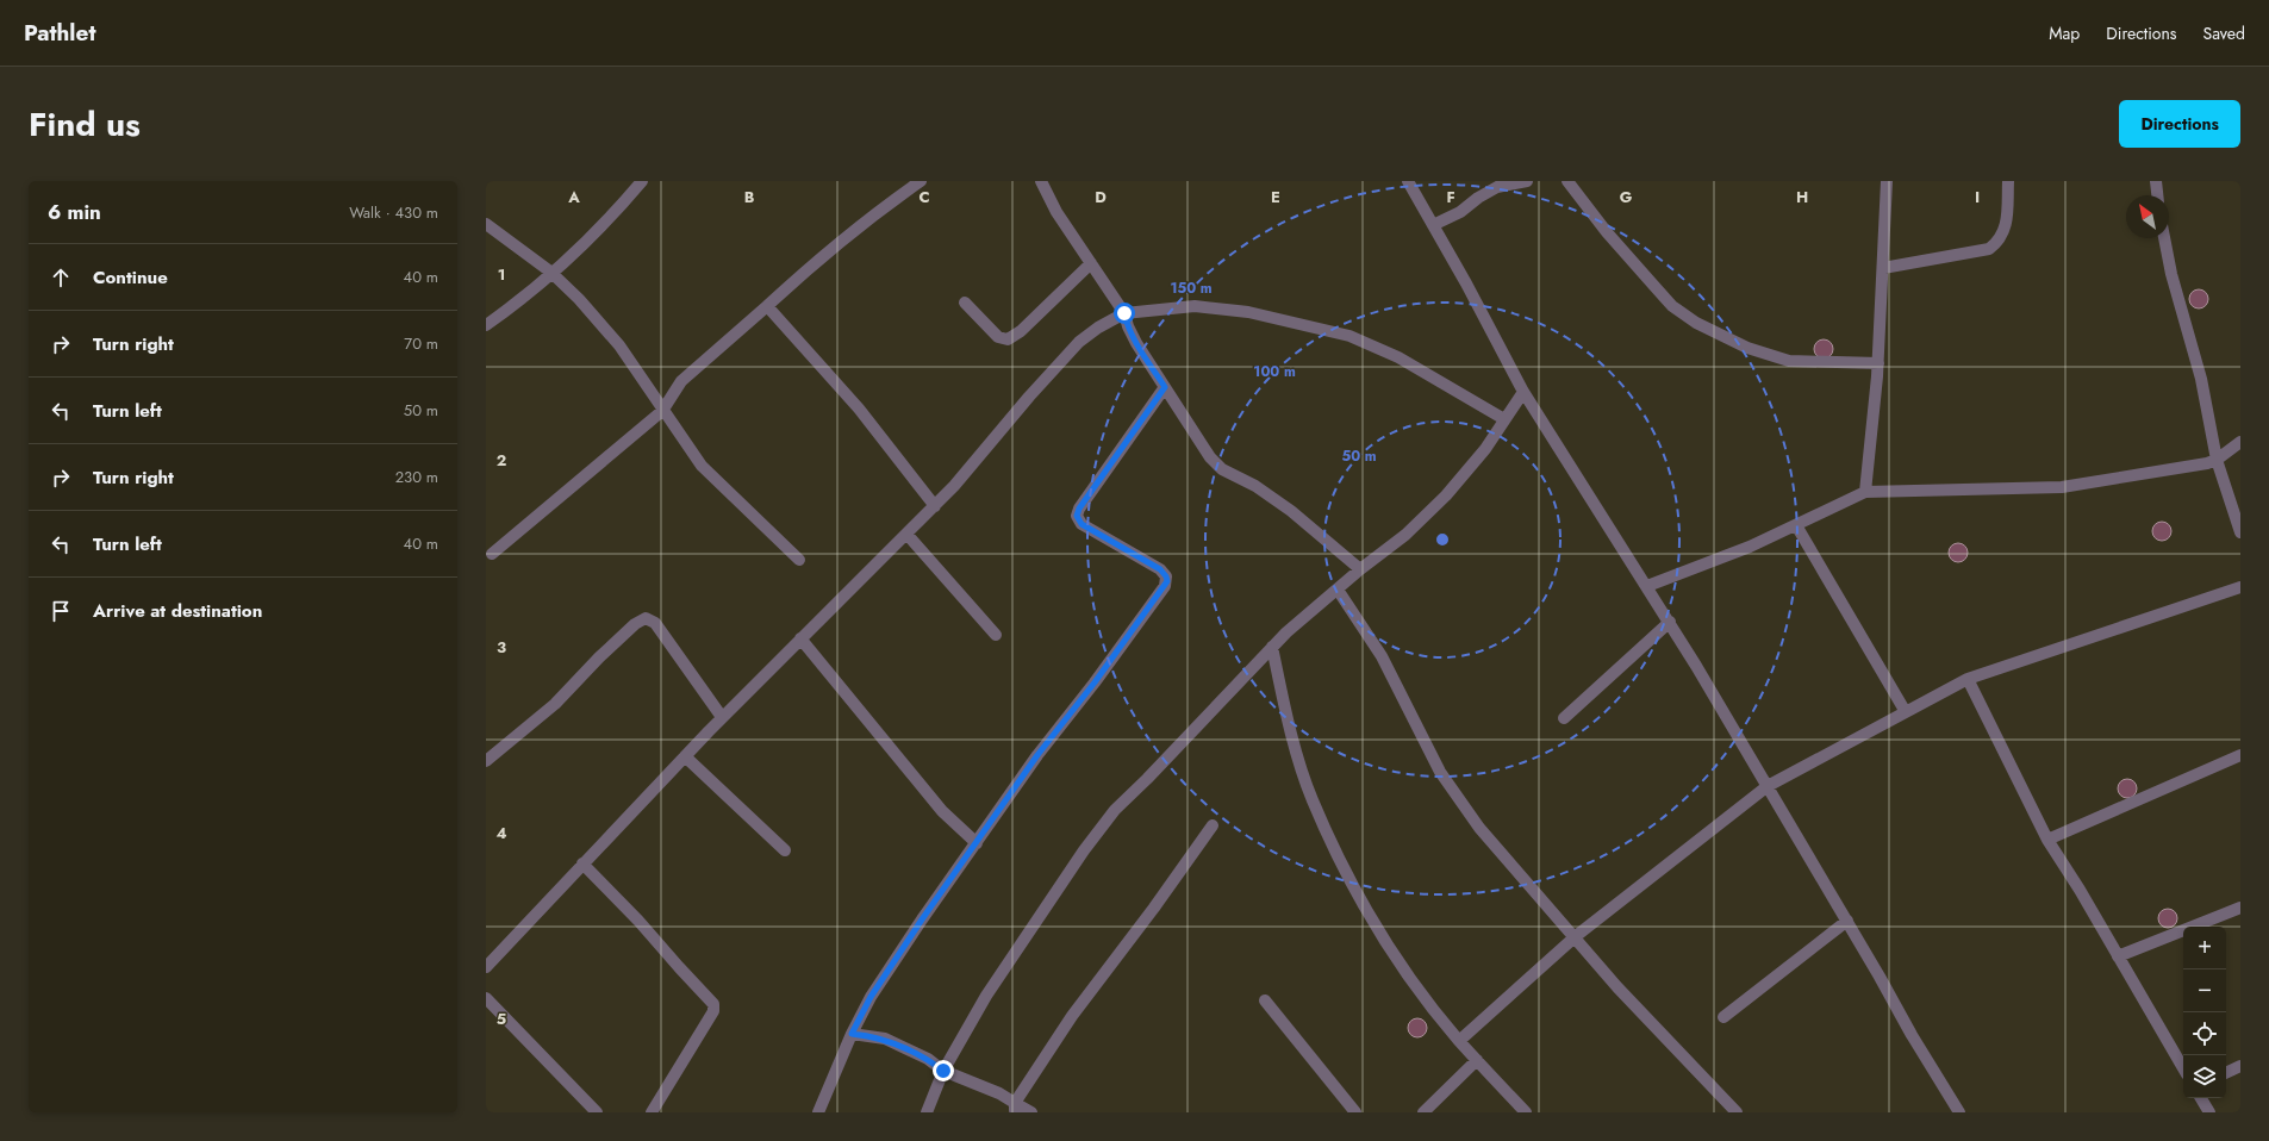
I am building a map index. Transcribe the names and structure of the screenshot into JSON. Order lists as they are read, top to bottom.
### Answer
{
  "north": "top left",
  "page": {
    "header": "Pathlet",
    "nav": ["Map", "Directions", "Saved"],
    "title": "Find us",
    "buttons": "Directions",
    "heading": ["6 min", "Walk · 430 m"],
    "list": [
      ["Continue", "40 m"],
      ["Turn right", "70 m"],
      ["Turn left", "50 m"],
      ["Turn right", "230 m"],
      ["Turn left", "40 m"],
      "Arrive at destination"
    ],
    "map_buttons": ["+", "−"]
  },
  "grid": {
    "columns": [
      "A",
      "B",
      "C",
      "D",
      "E",
      "F",
      "G",
      "H",
      "I"
    ],
    "rows": [
      "1",
      "2",
      "3",
      "4",
      "5"
    ]
  },
  "rings": ["150 m", "100 m", "50 m"]
}
